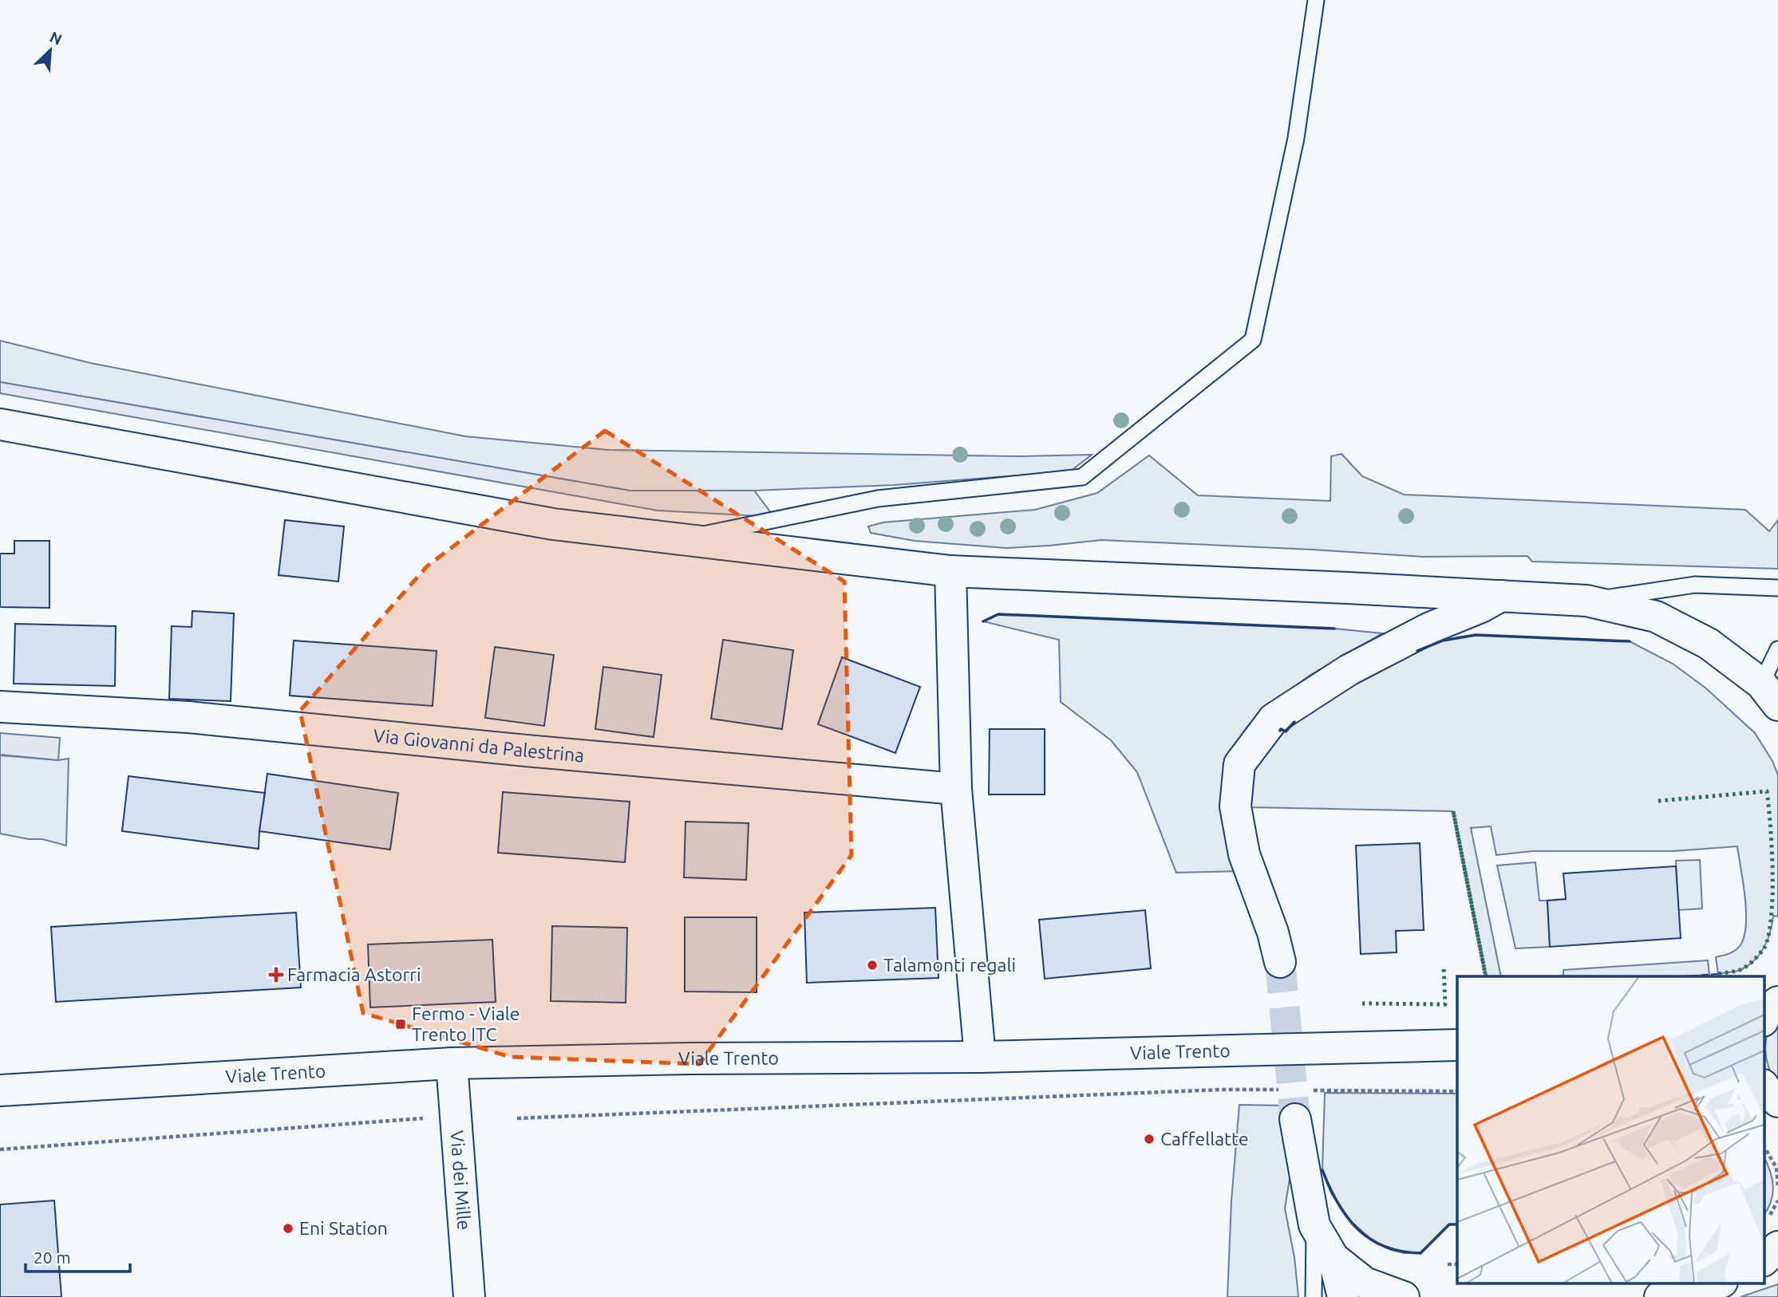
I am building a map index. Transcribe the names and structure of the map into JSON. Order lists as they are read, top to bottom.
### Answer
{
  "streets": {
    "street": ["Via Giovanni da Palestrina", "Viale Trento", "Via dei Mille"]
  },
  "crossings": [
    ["Viale Trento", "Via dei Mille"]
  ],
  "places": {
    "other": ["Talamonti regali", "Caffellatte", "Eni Station"],
    "health": ["Farmacia Astorri"],
    "transit": ["Fermo - Viale Trento ITC"]
  },
  "scale_bar": "20 m",
  "north": "top right"
}
